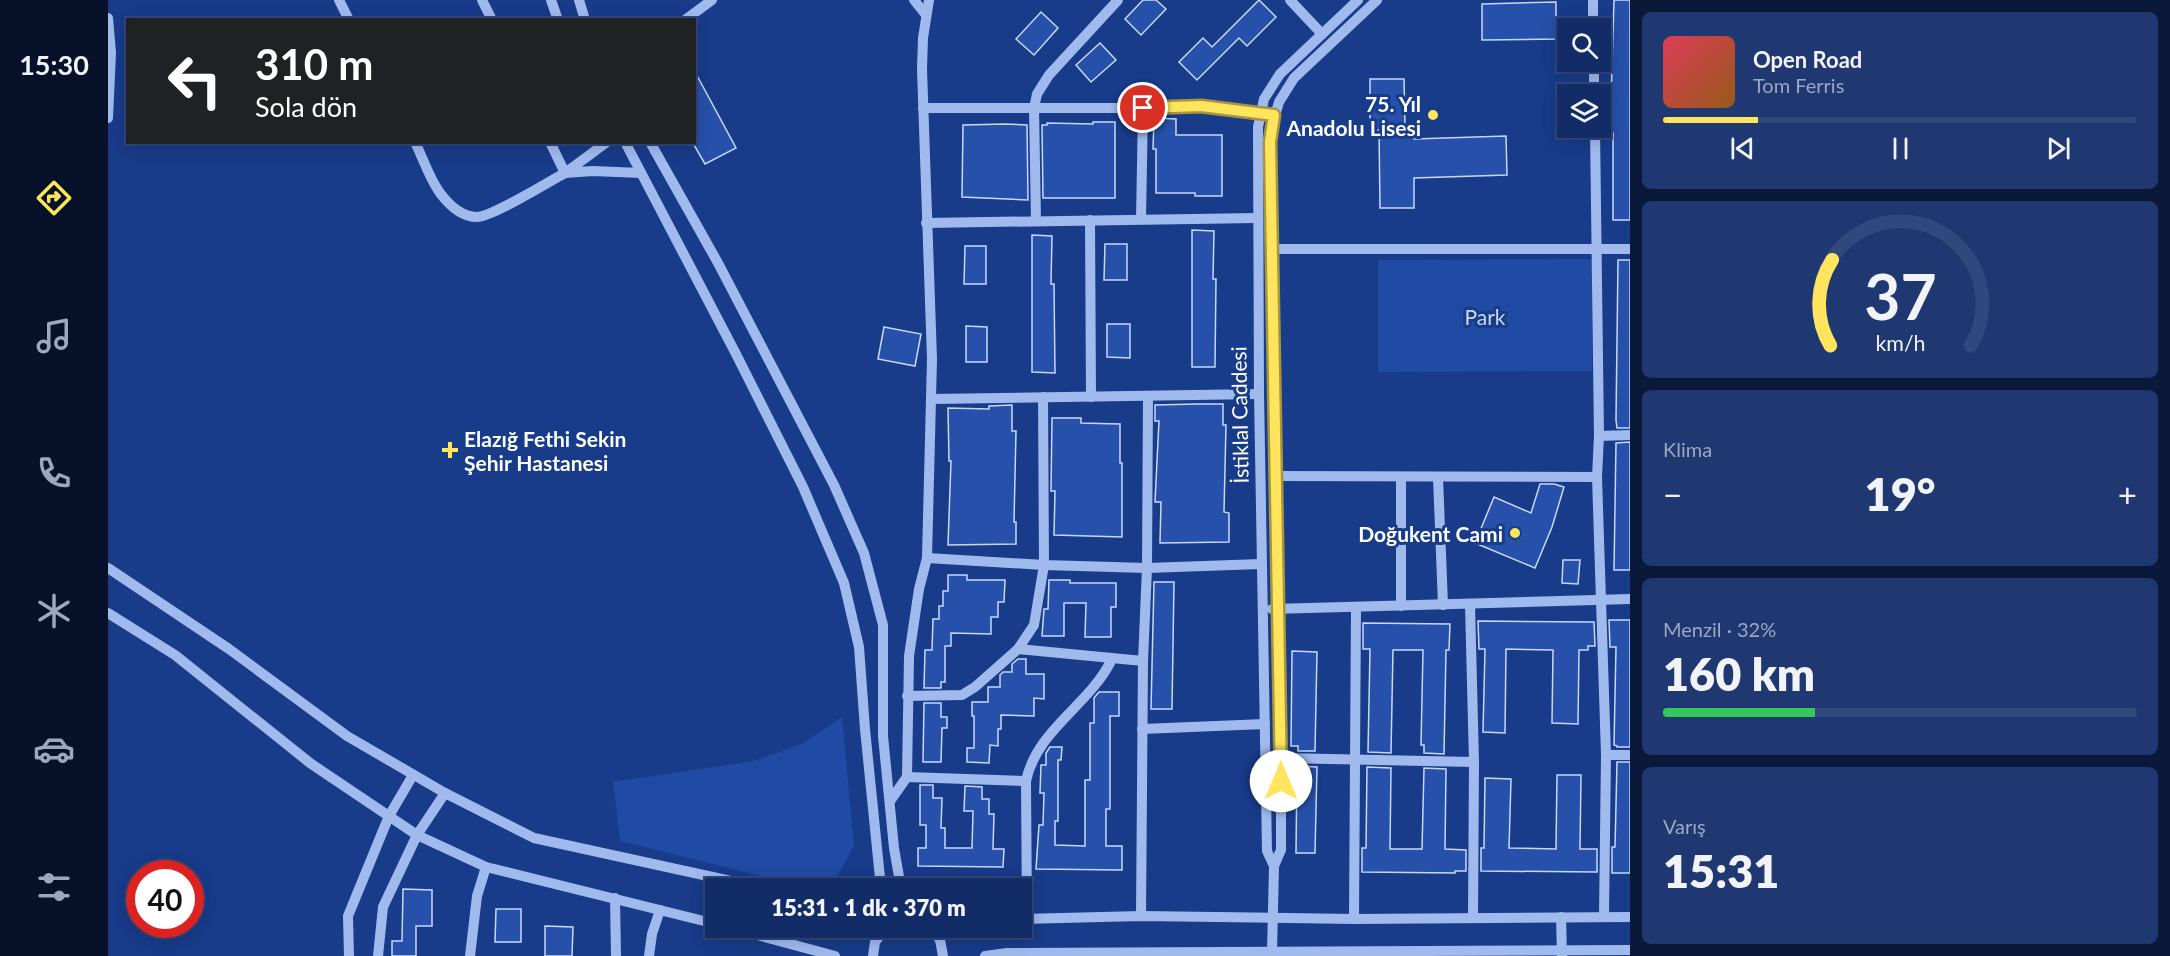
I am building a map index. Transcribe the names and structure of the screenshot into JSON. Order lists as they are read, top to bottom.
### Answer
{
  "streets": {
    "street": ["İstiklal Caddesi"]
  },
  "parks": ["Park"],
  "places": {
    "other": ["75. Yıl Anadolu Lisesi", "Doğukent Cami"],
    "health": ["Elazığ Fethi Sekin Şehir Hastanesi"]
  },
  "page": {
    "tabs": "15:30",
    "turn": ["310 m", "Sola dön"],
    "song": ["Open Road", "Tom Ferris"],
    "tile": [
      "Klima",
      ["Menzil · 32%", "160 km"],
      ["Varış", "15:31"]
    ],
    "heat": ["−", "19°", "+"],
    "limit": "40",
    "trip": "15:31 · 1 dk · 370 m",
    "gauge": ["37", "km/h"]
  }
}
